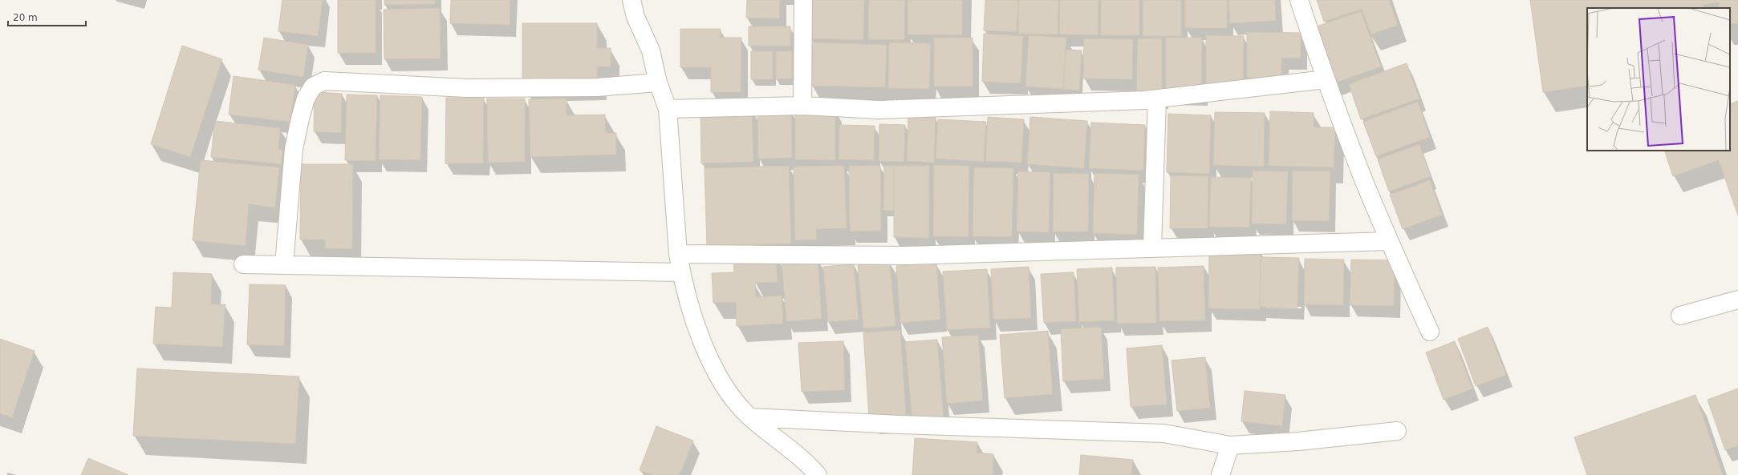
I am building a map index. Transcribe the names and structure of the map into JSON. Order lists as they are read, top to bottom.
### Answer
{
  "scale_bar": "20 m"
}
